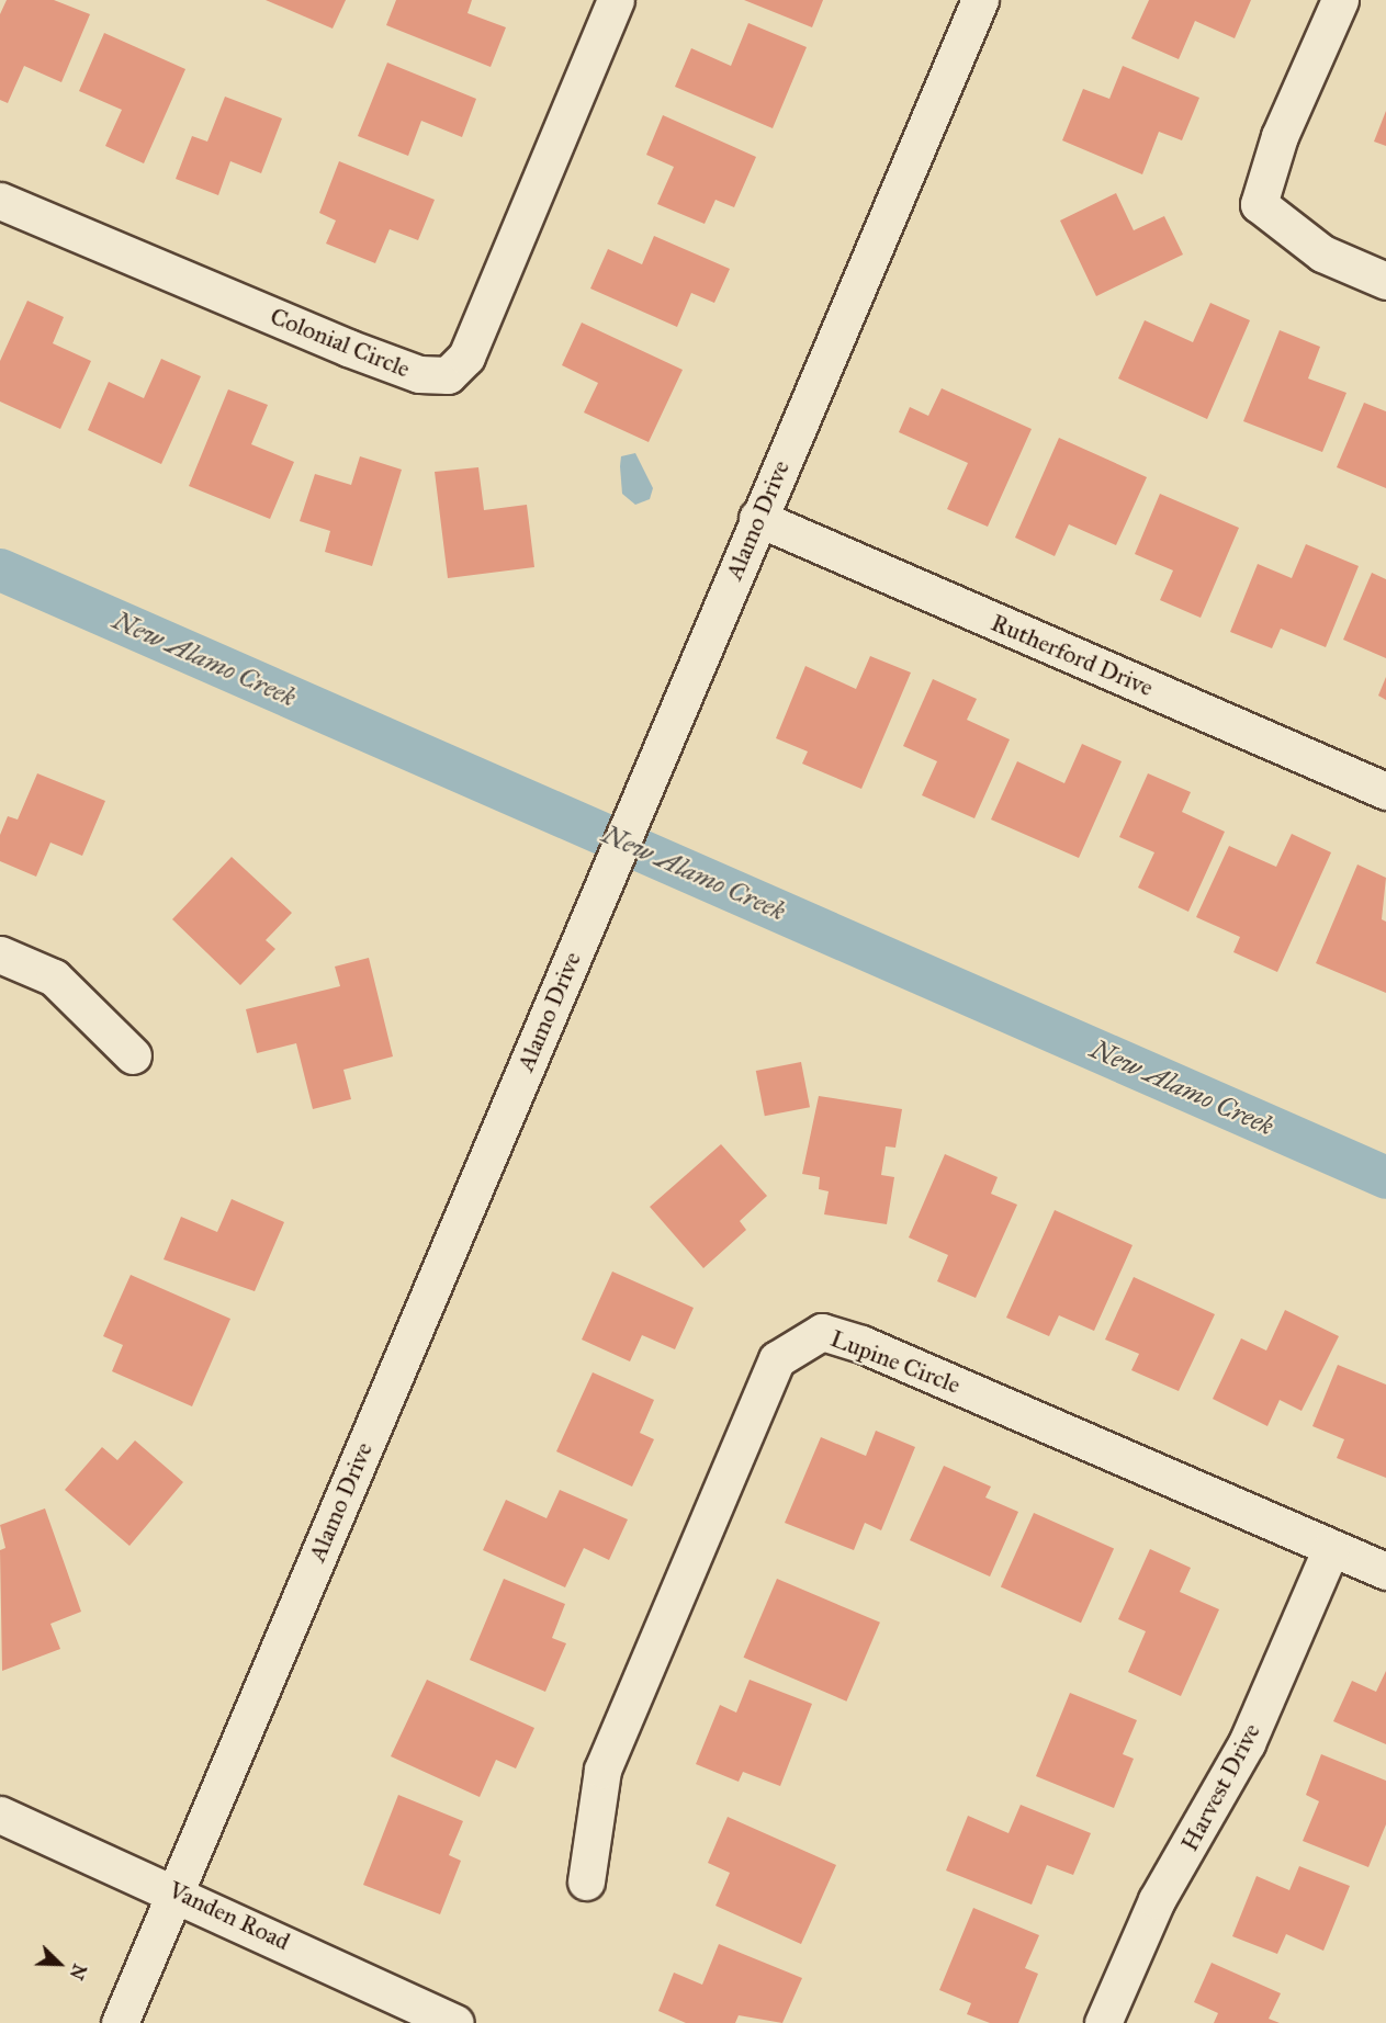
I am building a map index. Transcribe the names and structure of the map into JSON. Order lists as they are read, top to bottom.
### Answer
{
  "streets": {
    "street": [
      "Colonial Circle",
      "Alamo Drive",
      "Rutherford Drive",
      "Lupine Circle",
      "Harvest Drive",
      "Vanden Road"
    ]
  },
  "crossings": [
    ["Alamo Drive", "Rutherford Drive"],
    ["Alamo Drive", "Vanden Road"],
    ["Lupine Circle", "Harvest Drive"]
  ],
  "water": ["New Alamo Creek"],
  "north": "bottom right"
}
